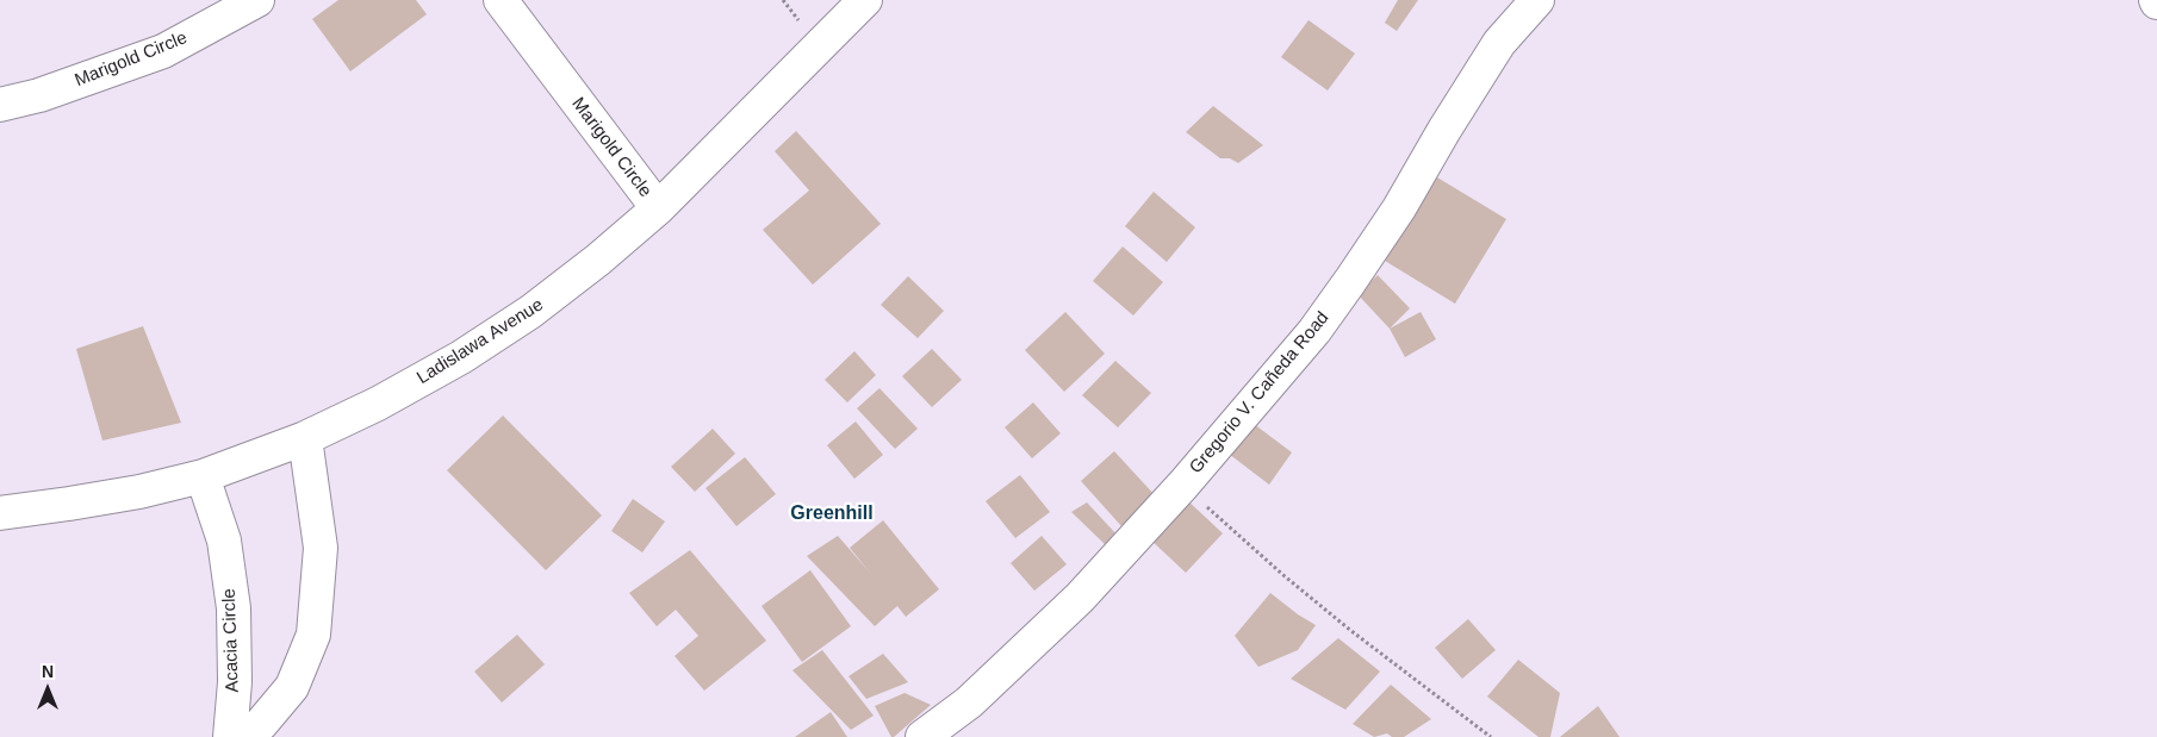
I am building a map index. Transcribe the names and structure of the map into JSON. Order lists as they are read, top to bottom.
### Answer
{
  "streets": {
    "street": [
      "Marigold Circle",
      "Ladislawa Avenue",
      "Gregorio V. Cañeda Road",
      "Acacia Circle"
    ]
  },
  "crossings": [
    ["Marigold Circle", "Ladislawa Avenue"],
    ["Ladislawa Avenue", "Acacia Circle"]
  ],
  "districts": ["Greenhill"],
  "north": "top"
}
